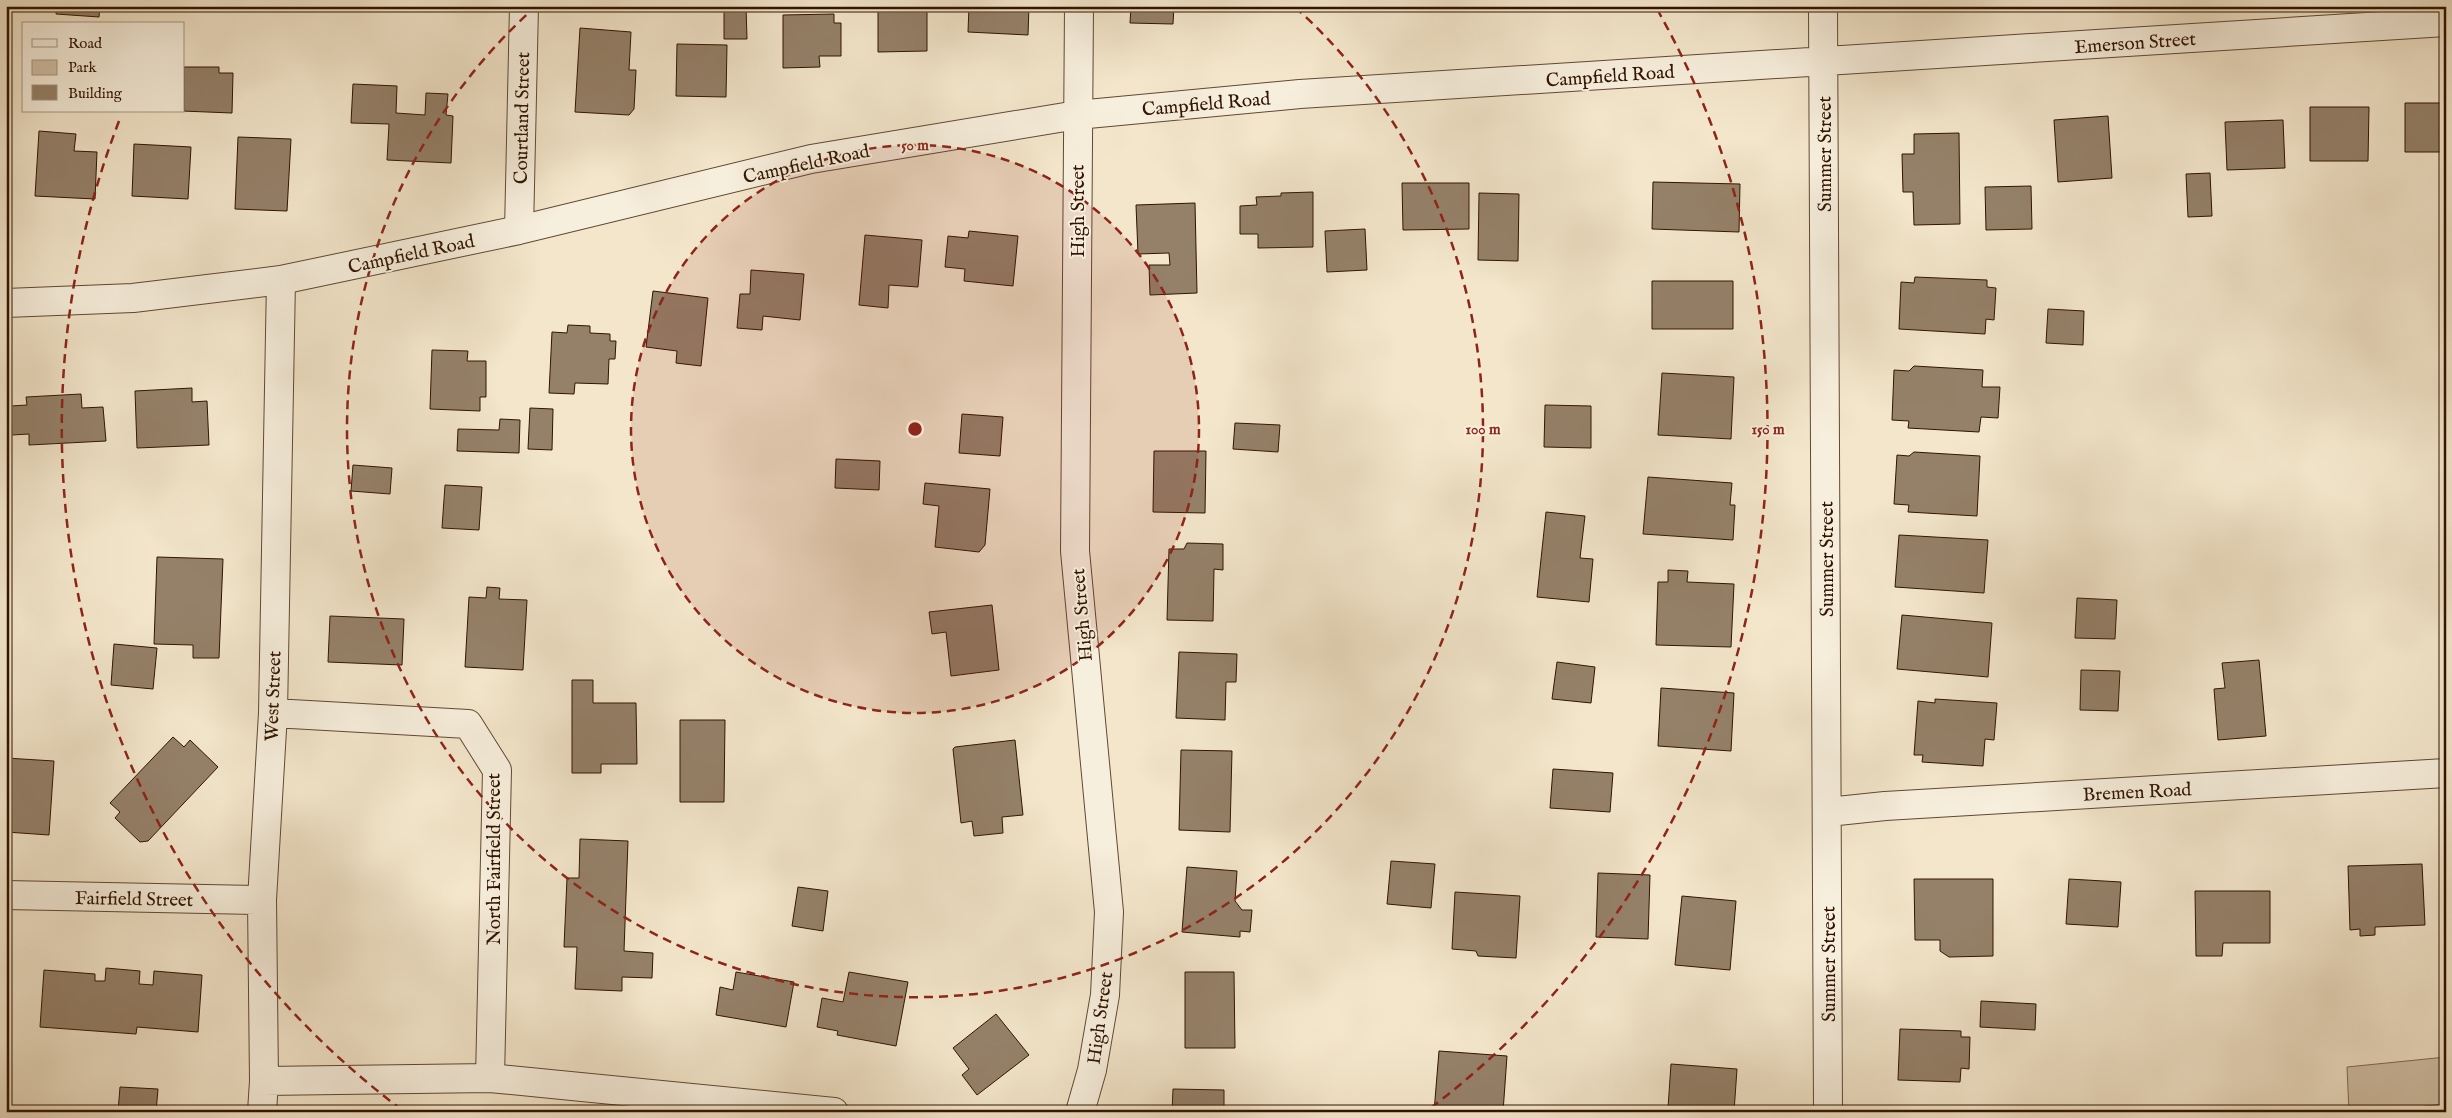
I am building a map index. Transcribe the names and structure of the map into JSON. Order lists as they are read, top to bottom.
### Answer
{
  "streets": {
    "street": [
      "Emerson Street",
      "Campfield Road",
      "Courtland Street",
      "Summer Street",
      "High Street",
      "West Street",
      "Bremen Road",
      "North Fairfield Street",
      "Fairfield Street"
    ]
  },
  "crossings": [
    ["Emerson Street", "Campfield Road"],
    ["Emerson Street", "Summer Street"],
    ["Campfield Road", "Courtland Street"],
    ["Campfield Road", "Summer Street"],
    ["Campfield Road", "High Street"],
    ["Campfield Road", "West Street"],
    ["Summer Street", "Bremen Road"],
    ["West Street", "North Fairfield Street"],
    ["West Street", "Fairfield Street"]
  ],
  "legend": ["Road", "Park", "Building"],
  "rings": ["50 m", "100 m", "150 m"]
}
